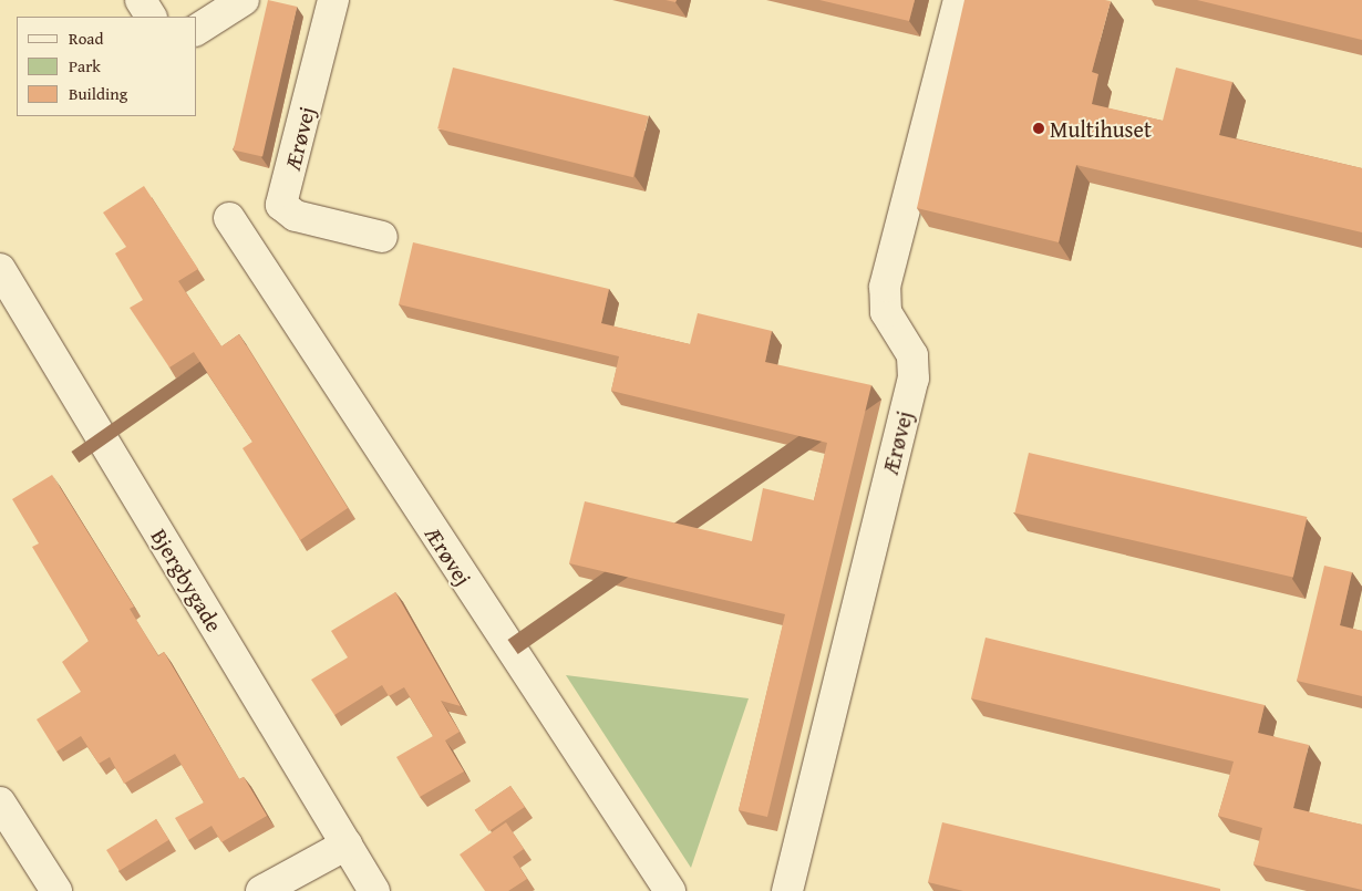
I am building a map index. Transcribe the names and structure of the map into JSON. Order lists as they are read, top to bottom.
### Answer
{
  "streets": {
    "street": ["Ærøvej", "Bjergbygade"]
  },
  "places": ["Multihuset"],
  "legend": ["Road", "Park", "Building"]
}
